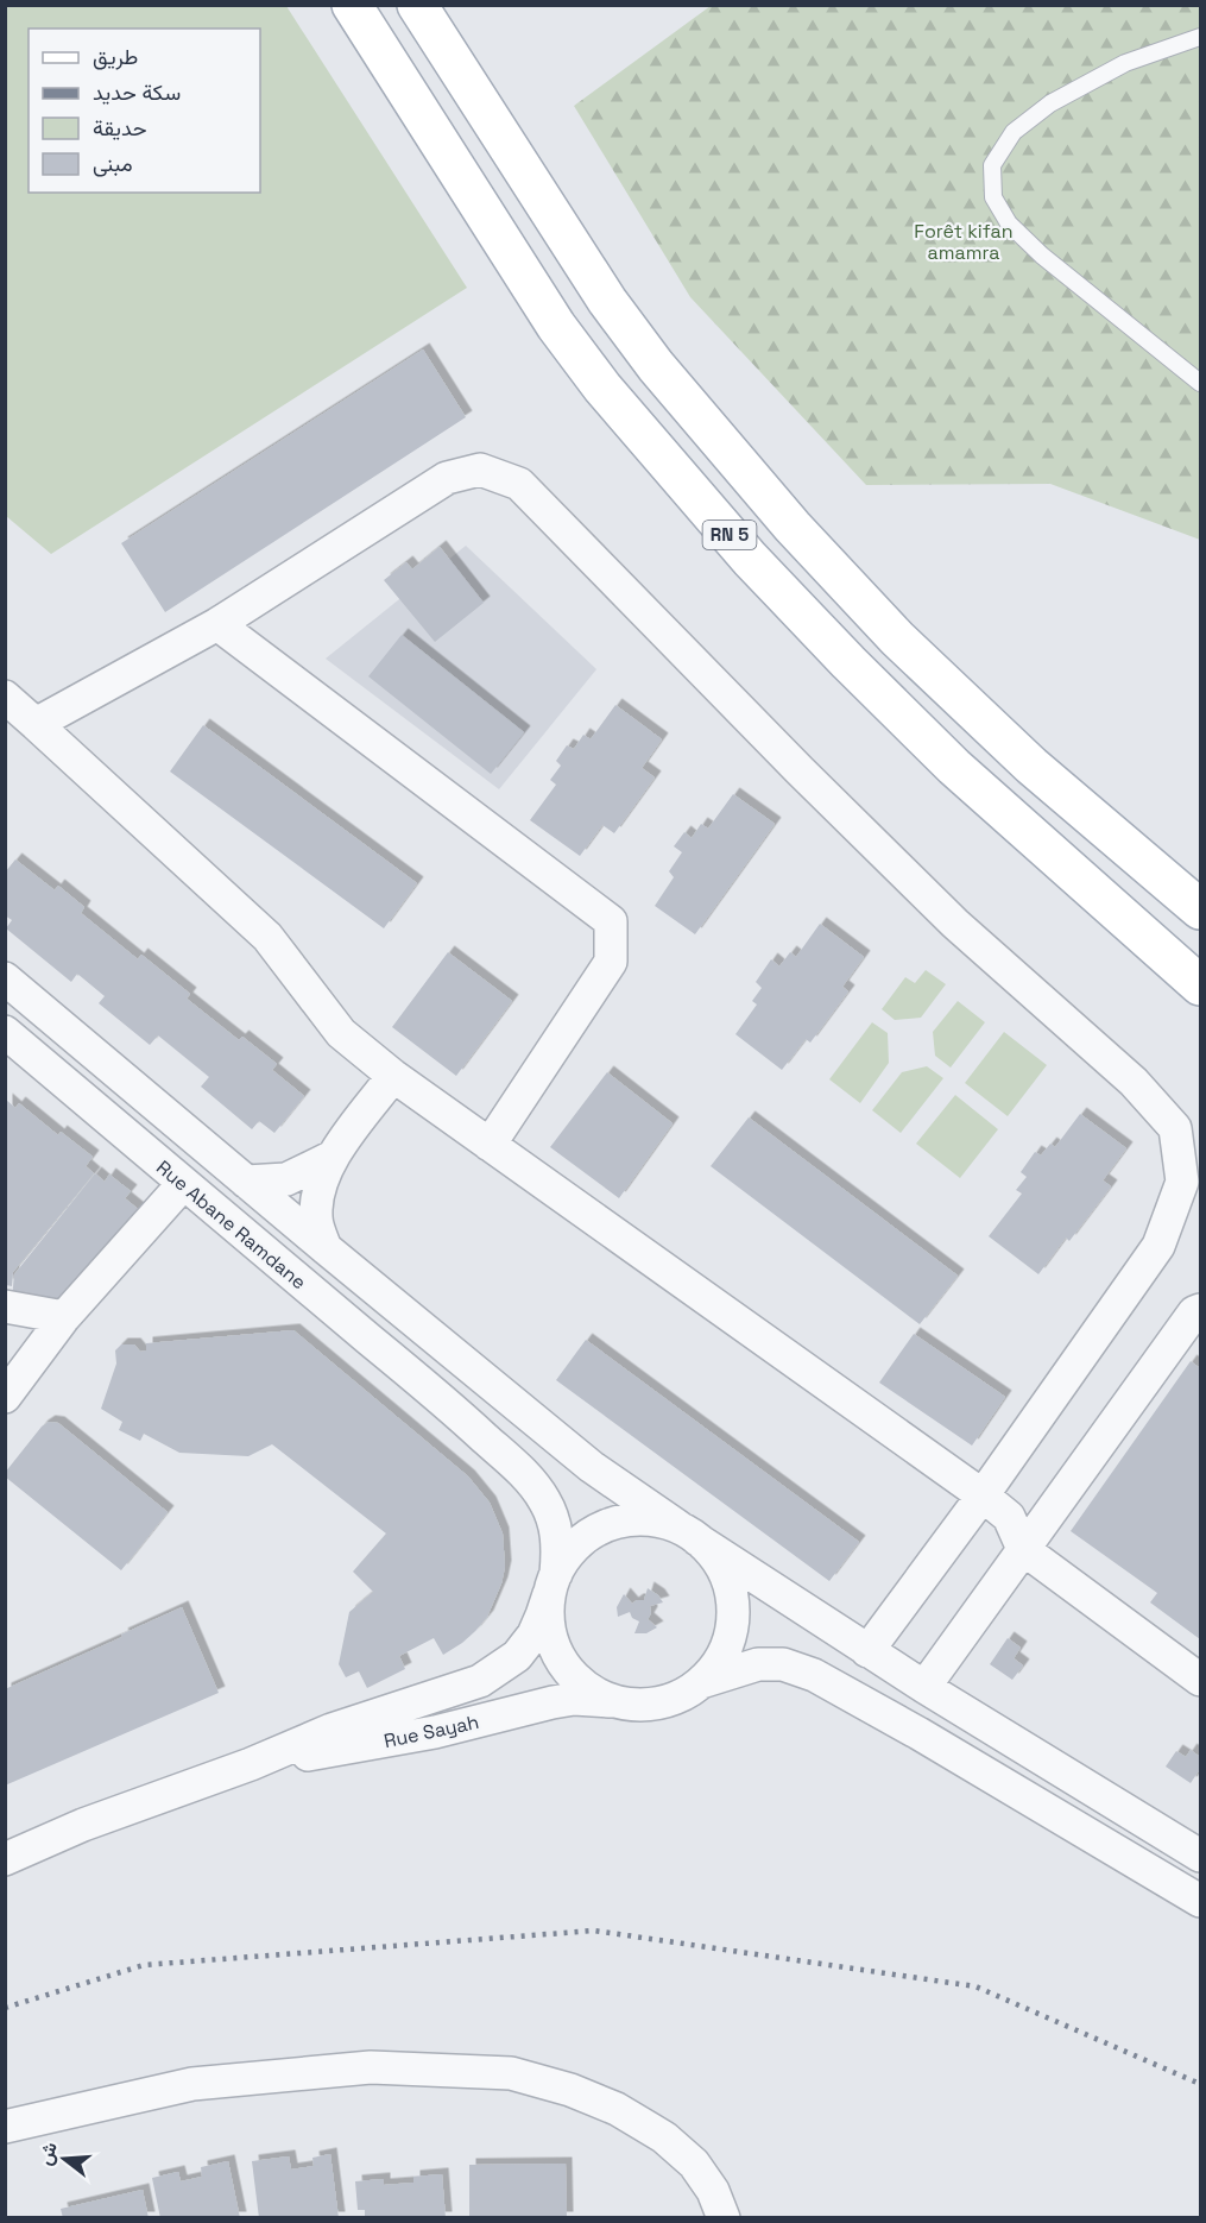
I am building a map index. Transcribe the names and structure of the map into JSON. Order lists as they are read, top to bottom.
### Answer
{
  "streets": {
    "main road": ["RN 5"],
    "street": ["Rue Abane Ramdane", "Rue Sayah"]
  },
  "crossings": [
    ["Rue Abane Ramdane", "Rue Sayah"]
  ],
  "parks": ["Forêt kifan amamra"],
  "legend": [
    "طريق",
    "سكة حديد",
    "حديقة",
    "مبنى"
  ],
  "north": "left"
}
